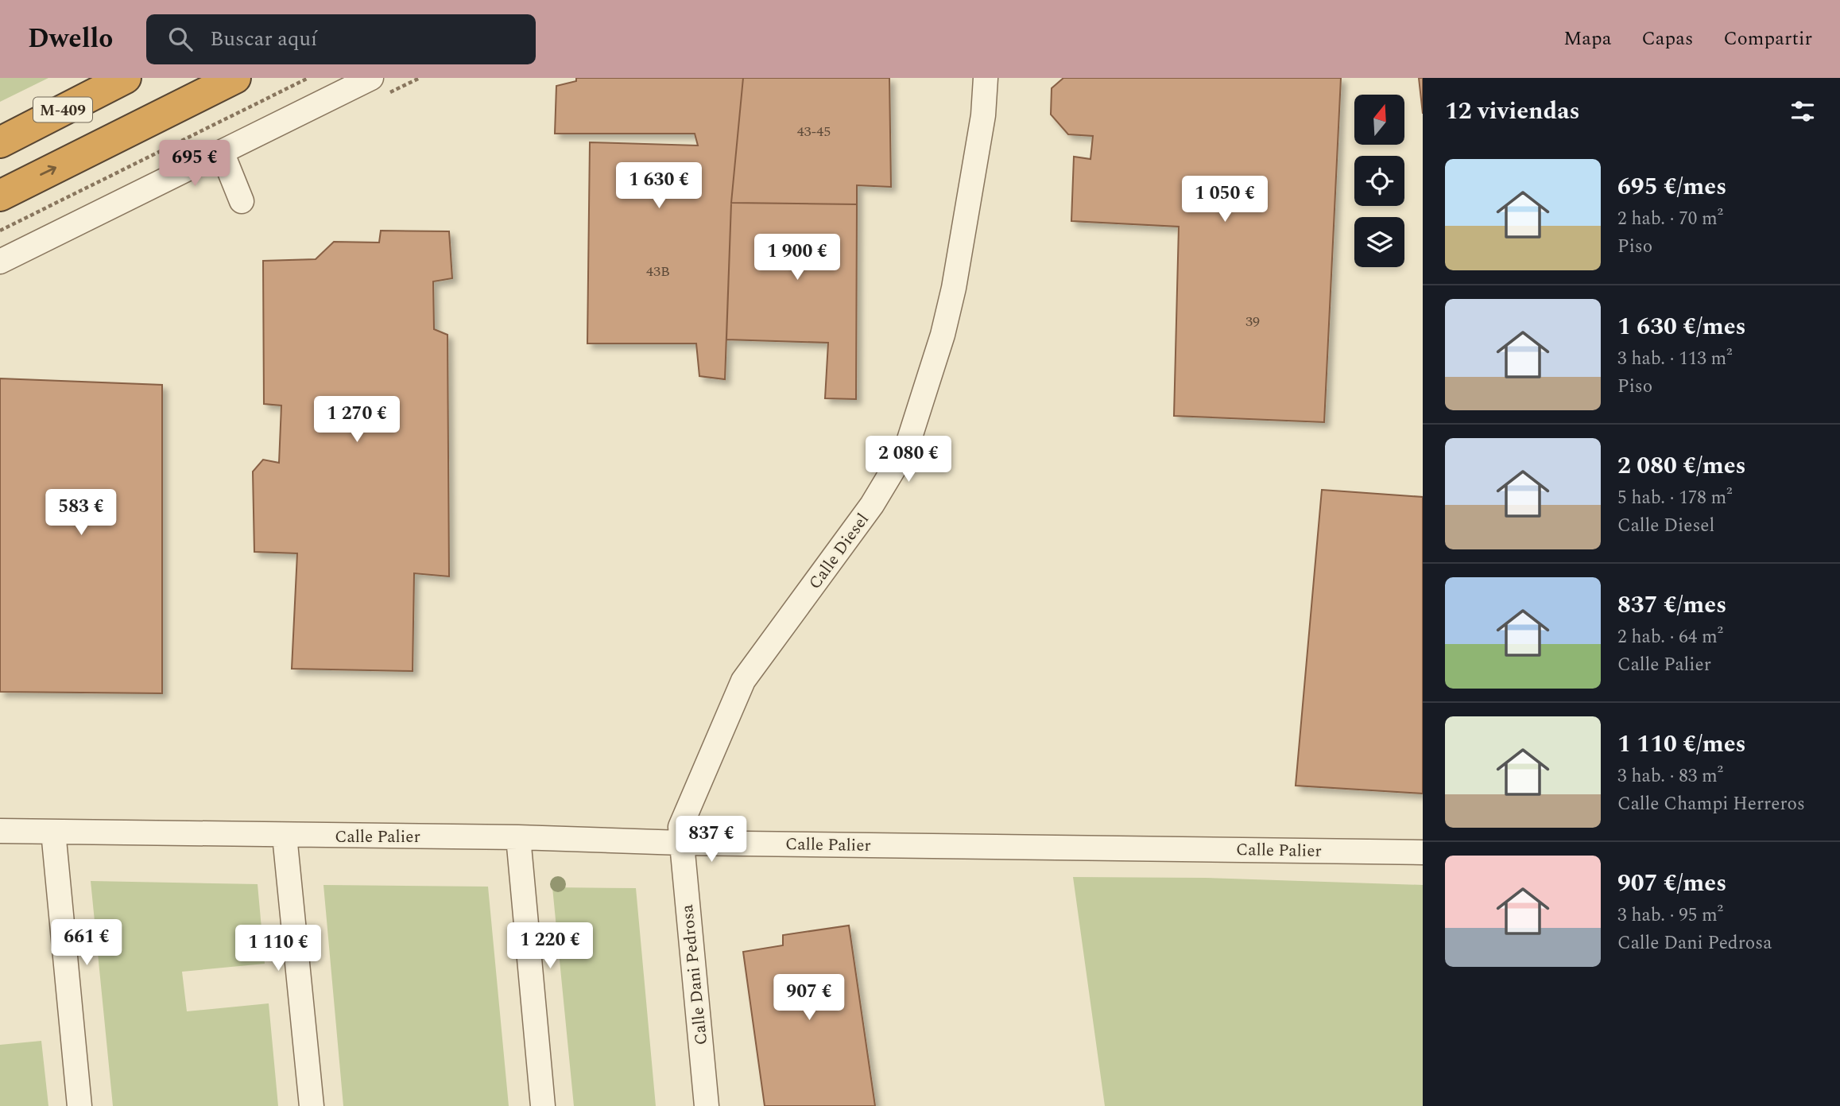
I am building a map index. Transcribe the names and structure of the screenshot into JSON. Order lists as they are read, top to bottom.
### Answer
{
  "streets": {
    "highway": ["M-409"],
    "street": ["Calle Diesel", "Calle Palier", "Calle Dani Pedrosa"]
  },
  "crossings": [
    ["Calle Diesel", "Calle Palier"],
    ["Calle Diesel", "Calle Dani Pedrosa"],
    ["Calle Palier", "Calle Dani Pedrosa"]
  ],
  "house_numbers": ["43-45", "43B", "39"],
  "north": "top",
  "page": {
    "header": "Dwello",
    "search": "Buscar aquí",
    "nav": ["Mapa", "Capas", "Compartir"],
    "heading": "12 viviendas",
    "price": [
      "695 €",
      "1 630 €",
      "1 050 €",
      "1 900 €",
      "1 270 €",
      "2 080 €",
      "583 €",
      "837 €",
      "661 €",
      "1 220 €",
      "1 110 €",
      "907 €"
    ],
    "list": [
      {
        "name": "695 €/mes",
        "note": "2 hab. · 70 m² · Piso"
      },
      {
        "name": "1 630 €/mes",
        "note": "3 hab. · 113 m² · Piso"
      },
      {
        "name": "2 080 €/mes",
        "note": "5 hab. · 178 m² · Calle Diesel"
      },
      {
        "name": "837 €/mes",
        "note": "2 hab. · 64 m² · Calle Palier"
      },
      {
        "name": "1 110 €/mes",
        "note": "3 hab. · 83 m² · Calle Champi Herreros"
      },
      {
        "name": "907 €/mes",
        "note": "3 hab. · 95 m² · Calle Dani Pedrosa"
      }
    ]
  }
}
